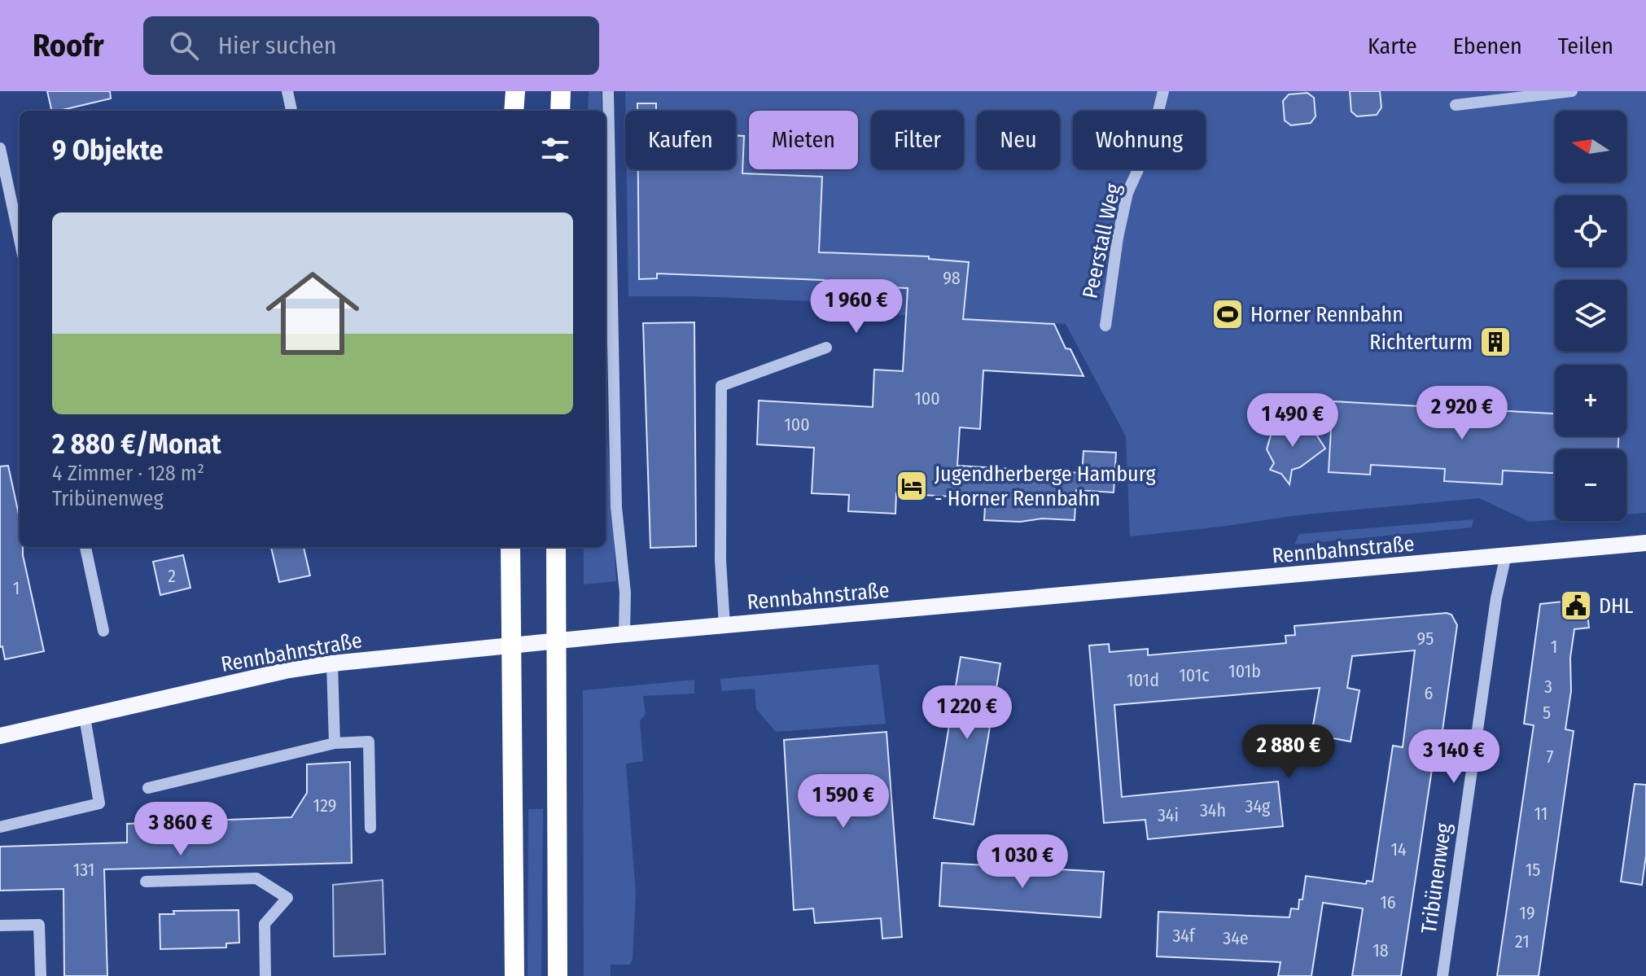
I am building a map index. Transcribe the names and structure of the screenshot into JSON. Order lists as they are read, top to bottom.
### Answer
{
  "streets": {
    "main road": ["Rennbahnstraße"],
    "street": ["Peerstall Weg", "Tribünenweg"]
  },
  "crossings": [
    ["Rennbahnstraße", "Tribünenweg"]
  ],
  "places": {
    "sports": ["Horner Rennbahn"],
    "building": ["Richterturm"],
    "hotel": ["Jugendherberge Hamburg - Horner Rennbahn"],
    "public building": ["DHL"]
  },
  "house_numbers": [
    "98",
    "100",
    "100",
    "2",
    "1",
    "95",
    "1",
    "101b",
    "101c",
    "101d",
    "3",
    "6",
    "5",
    "7",
    "129",
    "34g",
    "34h",
    "11",
    "34i",
    "14",
    "131",
    "15",
    "16",
    "19",
    "34f",
    "34e",
    "21",
    "18"
  ],
  "north": "left",
  "page": {
    "header": "Roofr",
    "search": "Hier suchen",
    "nav": ["Karte", "Ebenen", "Teilen"],
    "map_buttons": ["+", "−"],
    "chip": [
      "Kaufen",
      "Mieten",
      "Filter",
      "Neu",
      "Wohnung"
    ],
    "heading": "9 Objekte",
    "list": [
      {
        "name": "2 880 €/Monat",
        "note": "4 Zimmer · 128 m² · Tribünenweg"
      }
    ],
    "price": [
      "1 960 €",
      "2 920 €",
      "1 490 €",
      "1 220 €",
      "2 880 €",
      "3 140 €",
      "1 590 €",
      "3 860 €",
      "1 030 €"
    ]
  }
}
